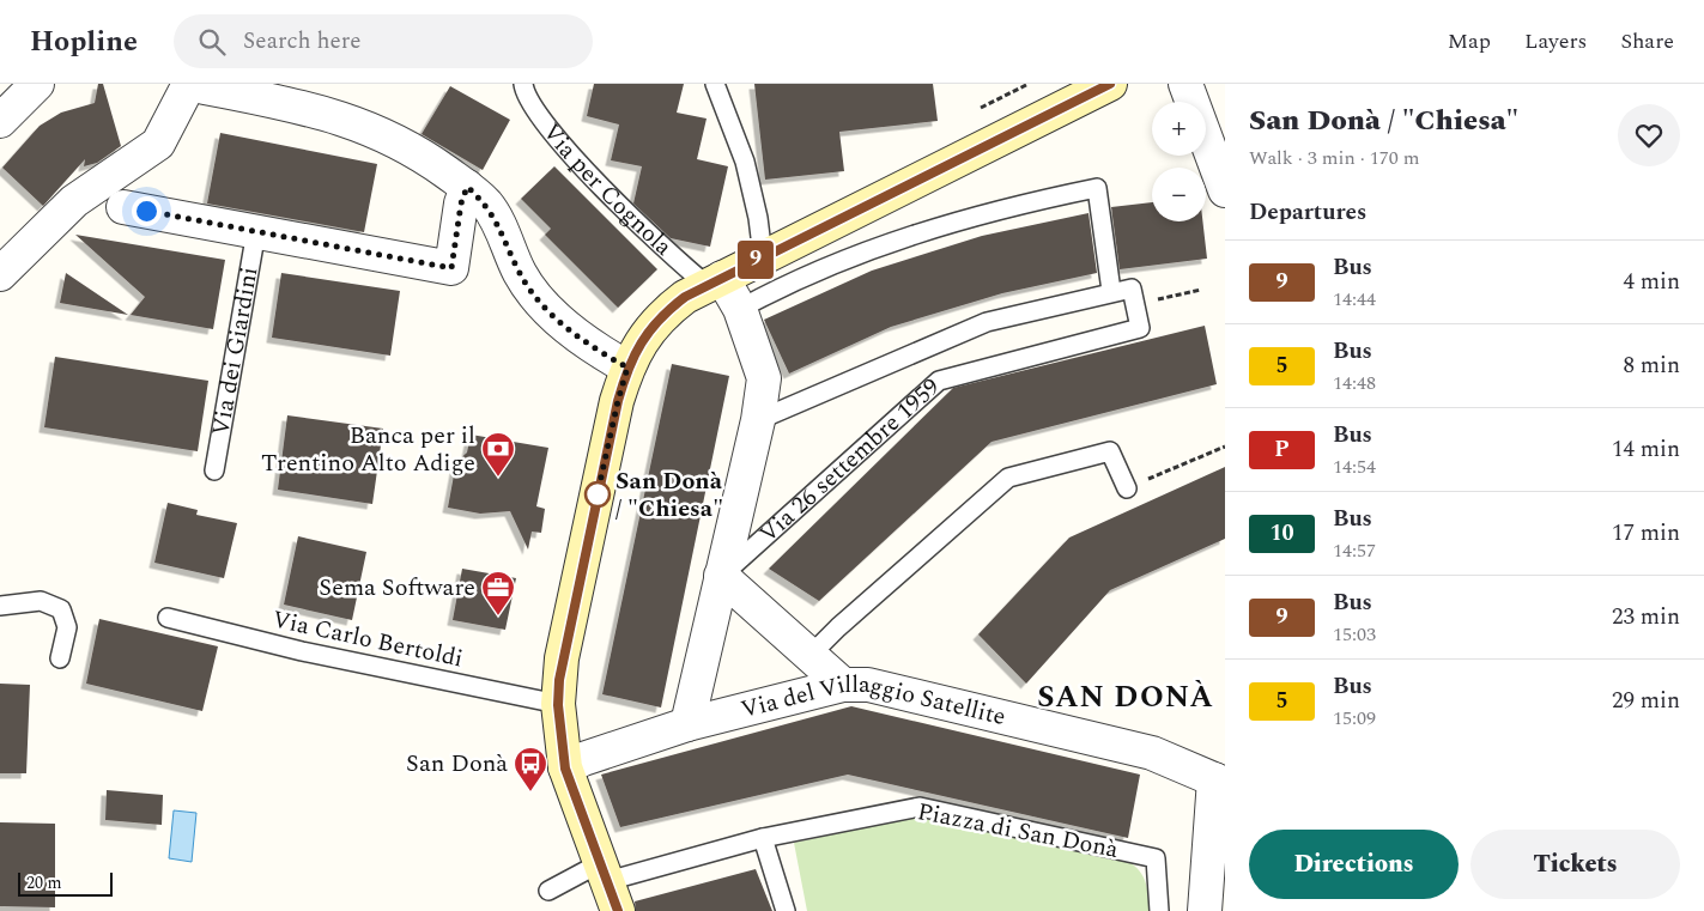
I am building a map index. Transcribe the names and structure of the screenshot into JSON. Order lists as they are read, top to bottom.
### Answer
{
  "streets": {
    "street": ["Via dei Giardini", "Via 26 settembre 1959", "Via del Villaggio Satellite"],
    "lane": ["Via per Cognola", "Via Carlo Bertoldi", "Piazza di San Donà"]
  },
  "crossings": [
    ["Via per Cognola", "Via 26 settembre 1959"],
    ["Via 26 settembre 1959", "Via del Villaggio Satellite"]
  ],
  "districts": ["SAN DONÀ"],
  "places": {
    "bank": ["Banca per il Trentino Alto Adige"],
    "other": ["San Donà / \"Chiesa\""],
    "office": ["Sema Software"],
    "bus stop": ["San Donà"]
  },
  "lines": ["bus line 9"],
  "scale_bar": "20 m",
  "page": {
    "header": "Hopline",
    "search": "Search here",
    "nav": ["Map", "Layers", "Share"],
    "on_map": "9",
    "heading": [
      ["San Donà / \"Chiesa\"", "Walk · 3 min · 170 m"],
      "Departures"
    ],
    "map_buttons": ["+", "−"],
    "list": [
      {
        "mark": "9",
        "name": "Bus",
        "note": "14:44",
        "value": "4 min"
      },
      {
        "mark": "5",
        "name": "Bus",
        "note": "14:48",
        "value": "8 min"
      },
      {
        "mark": "P",
        "name": "Bus",
        "note": "14:54",
        "value": "14 min"
      },
      {
        "mark": "10",
        "name": "Bus",
        "note": "14:57",
        "value": "17 min"
      },
      {
        "mark": "9",
        "name": "Bus",
        "note": "15:03",
        "value": "23 min"
      },
      {
        "mark": "5",
        "name": "Bus",
        "note": "15:09",
        "value": "29 min"
      }
    ],
    "buttons": ["Directions", "Tickets"],
    "scale": "20 m"
  }
}
